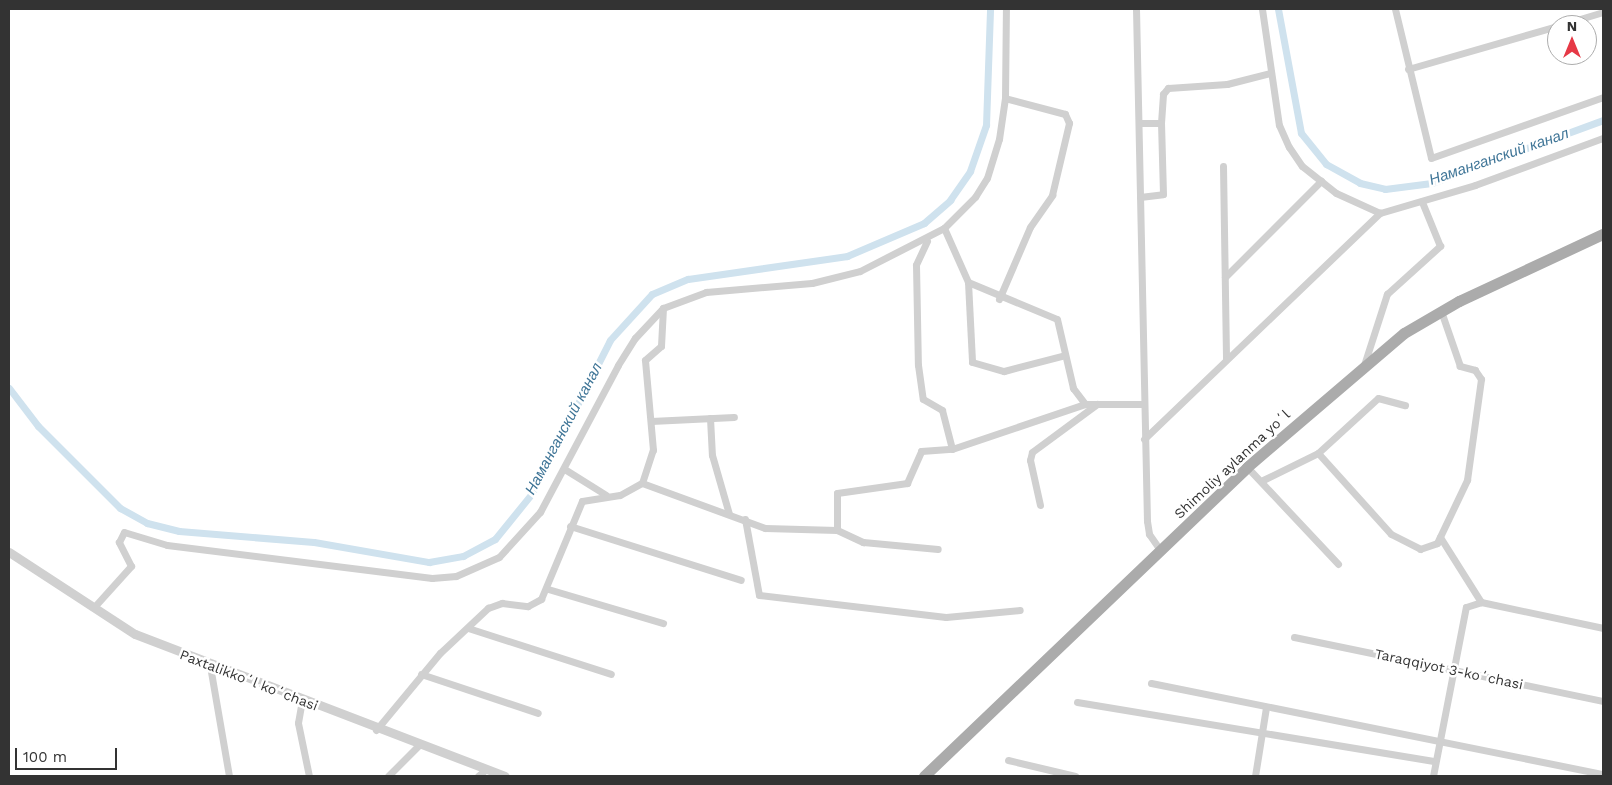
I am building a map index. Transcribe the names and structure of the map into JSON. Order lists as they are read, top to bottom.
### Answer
{
  "streets": {
    "main road": ["Shimoliy aylanma yoʻl"],
    "street": ["Taraqqiyot 3-koʻchasi", "Paxtalikkoʻl koʻchasi"]
  },
  "water": ["Наманганский канал"],
  "scale_bar": "100 m",
  "north": "top"
}
